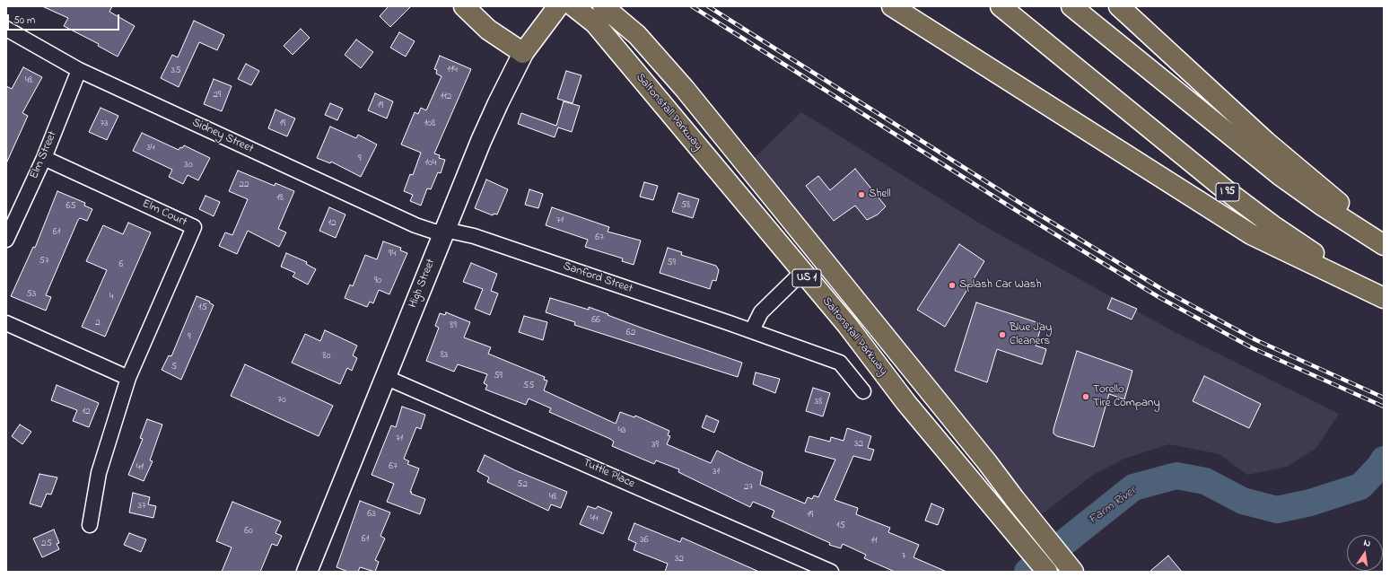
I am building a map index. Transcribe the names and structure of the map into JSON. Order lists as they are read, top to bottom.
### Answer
{
  "streets": {
    "main road": [
      "Saltonstall Parkway",
      "I 95",
      "US 1",
      "High Street"
    ],
    "street": [
      "Sidney Street",
      "Elm Street",
      "Elm Court",
      "Sanford Street",
      "Tuttle Place"
    ]
  },
  "crossings": [
    ["Sidney Street", "Elm Street"],
    ["Sidney Street", "Sanford Street"],
    ["Sidney Street", "High Street"],
    ["Elm Street", "Elm Court"],
    ["Sanford Street", "High Street"],
    ["High Street", "Tuttle Place"]
  ],
  "water": ["Farm River"],
  "places": [
    "Shell",
    "Splash Car Wash",
    "Blue Jay Cleaners",
    "Torello Tire Company"
  ],
  "house_numbers": [
    "114",
    "35",
    "48",
    "29",
    "112",
    "19",
    "73",
    "19",
    "108",
    "34",
    "9",
    "104",
    "30",
    "22",
    "18",
    "58",
    "65",
    "71",
    "12",
    "61",
    "67",
    "94",
    "57",
    "59",
    "6",
    "90",
    "53",
    "4",
    "15",
    "66",
    "2",
    "89",
    "62",
    "9",
    "83",
    "80",
    "5",
    "59",
    "55",
    "70",
    "38",
    "12",
    "43",
    "71",
    "32",
    "39",
    "67",
    "41",
    "31",
    "52",
    "27",
    "48",
    "37",
    "63",
    "19",
    "44",
    "15",
    "60",
    "61",
    "36",
    "11",
    "25",
    "7",
    "32"
  ],
  "scale_bar": "50 m",
  "north": "top"
}
